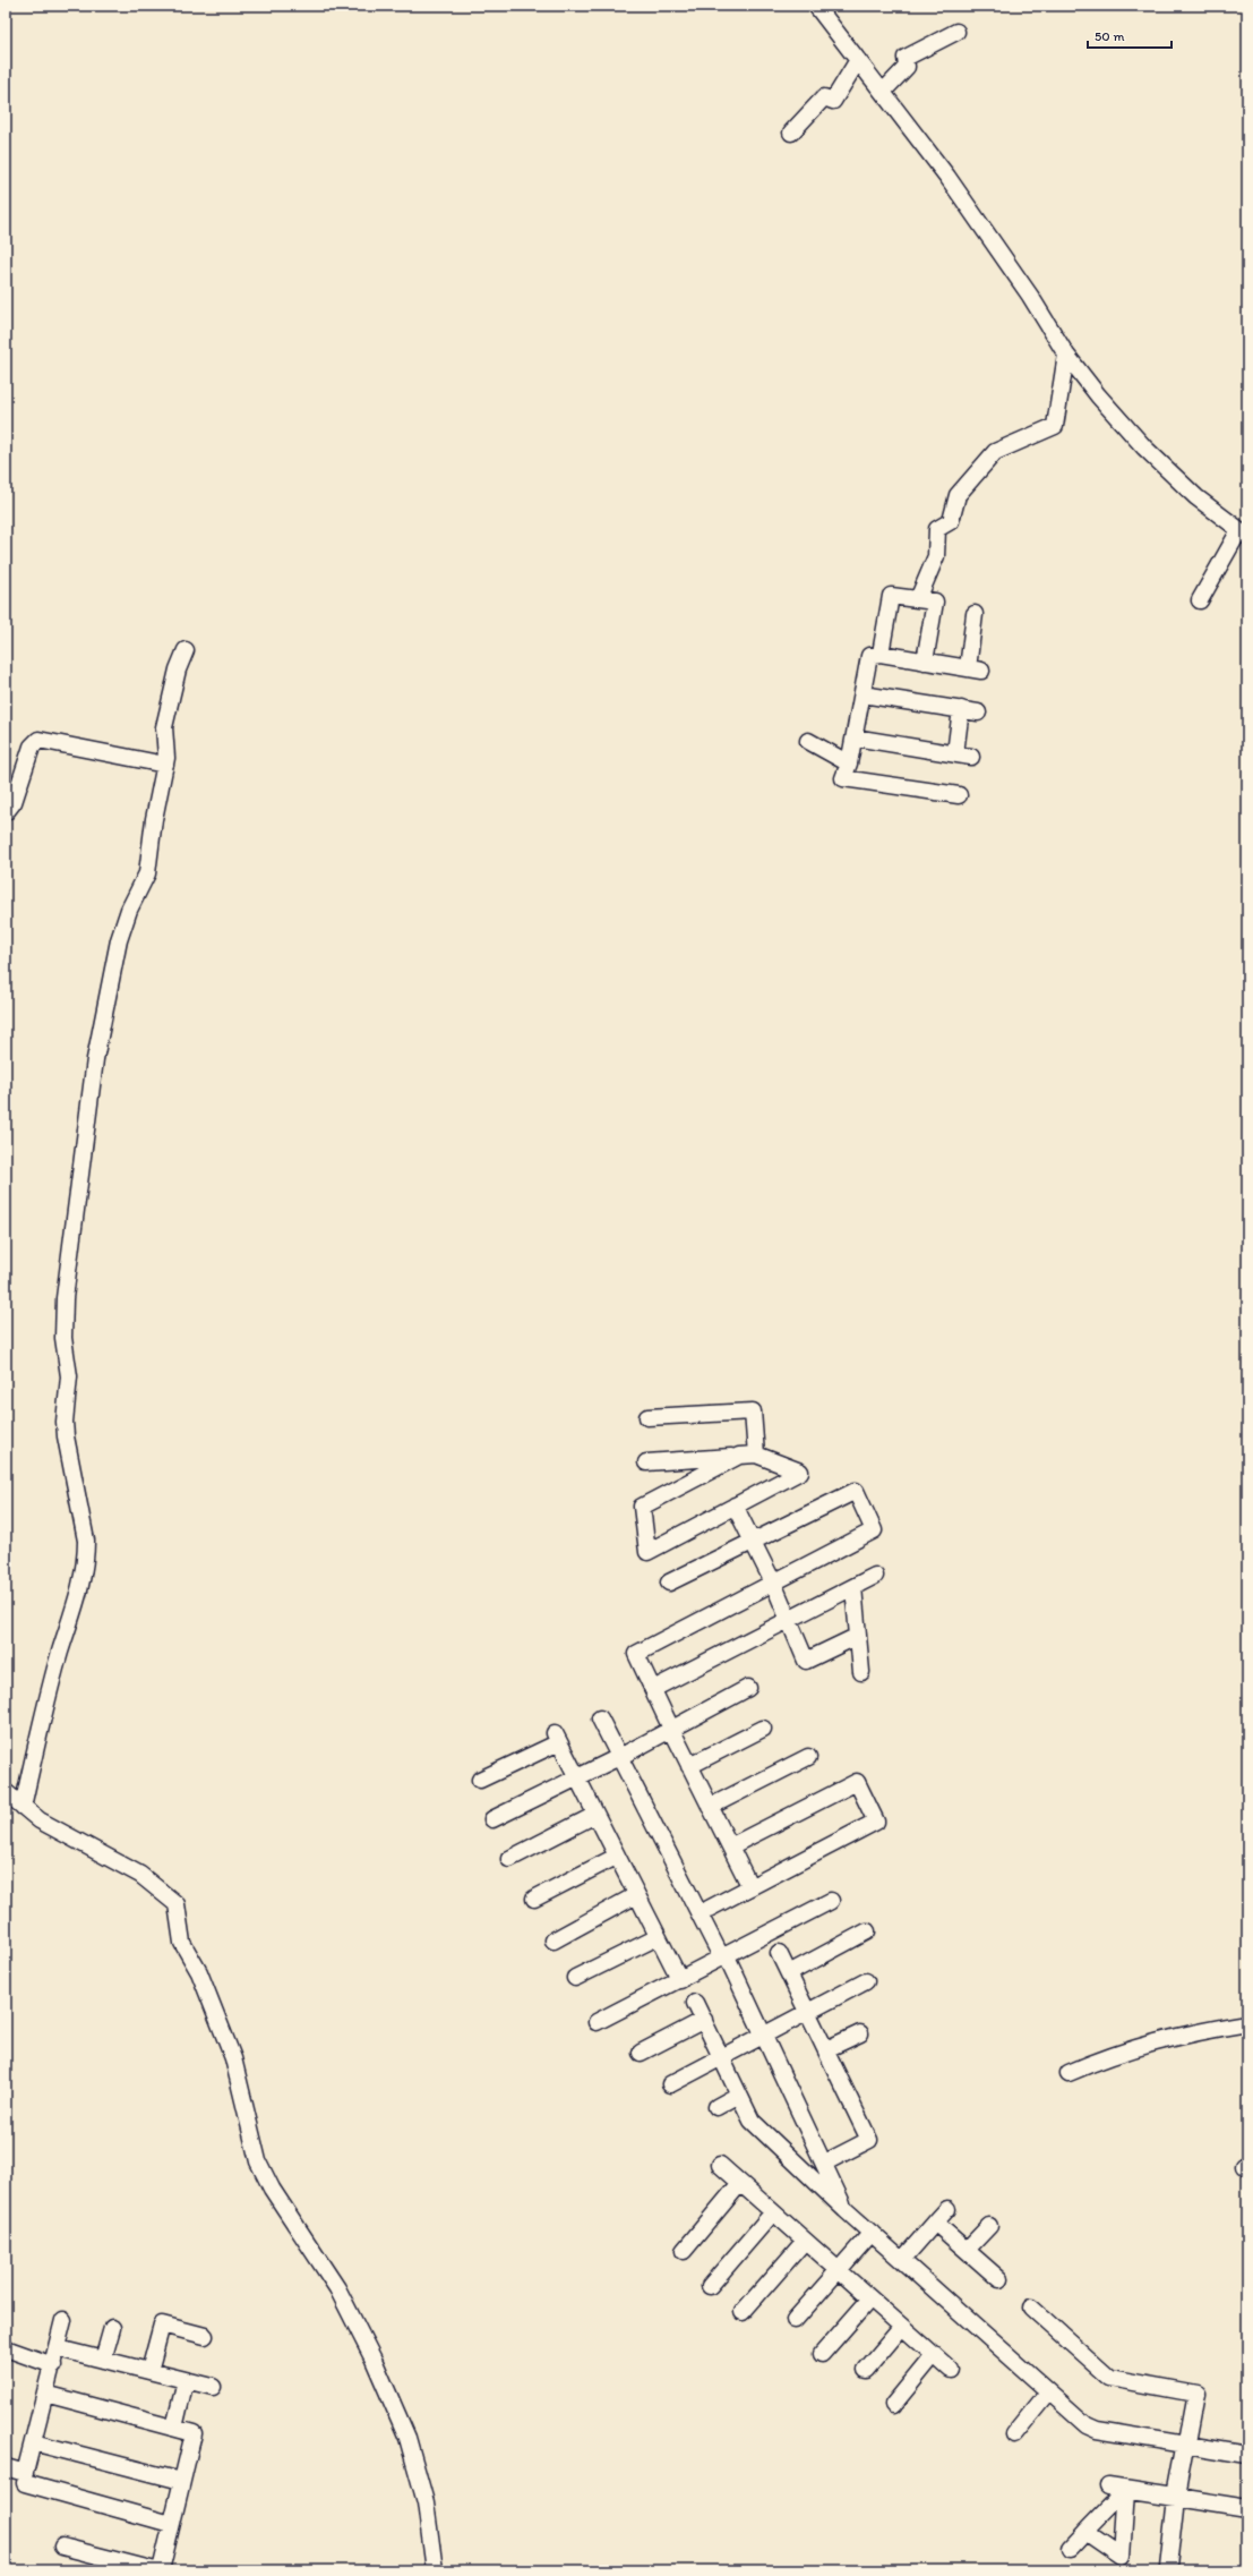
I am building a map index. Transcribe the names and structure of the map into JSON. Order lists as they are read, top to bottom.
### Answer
{
  "scale_bar": "50 m"
}
